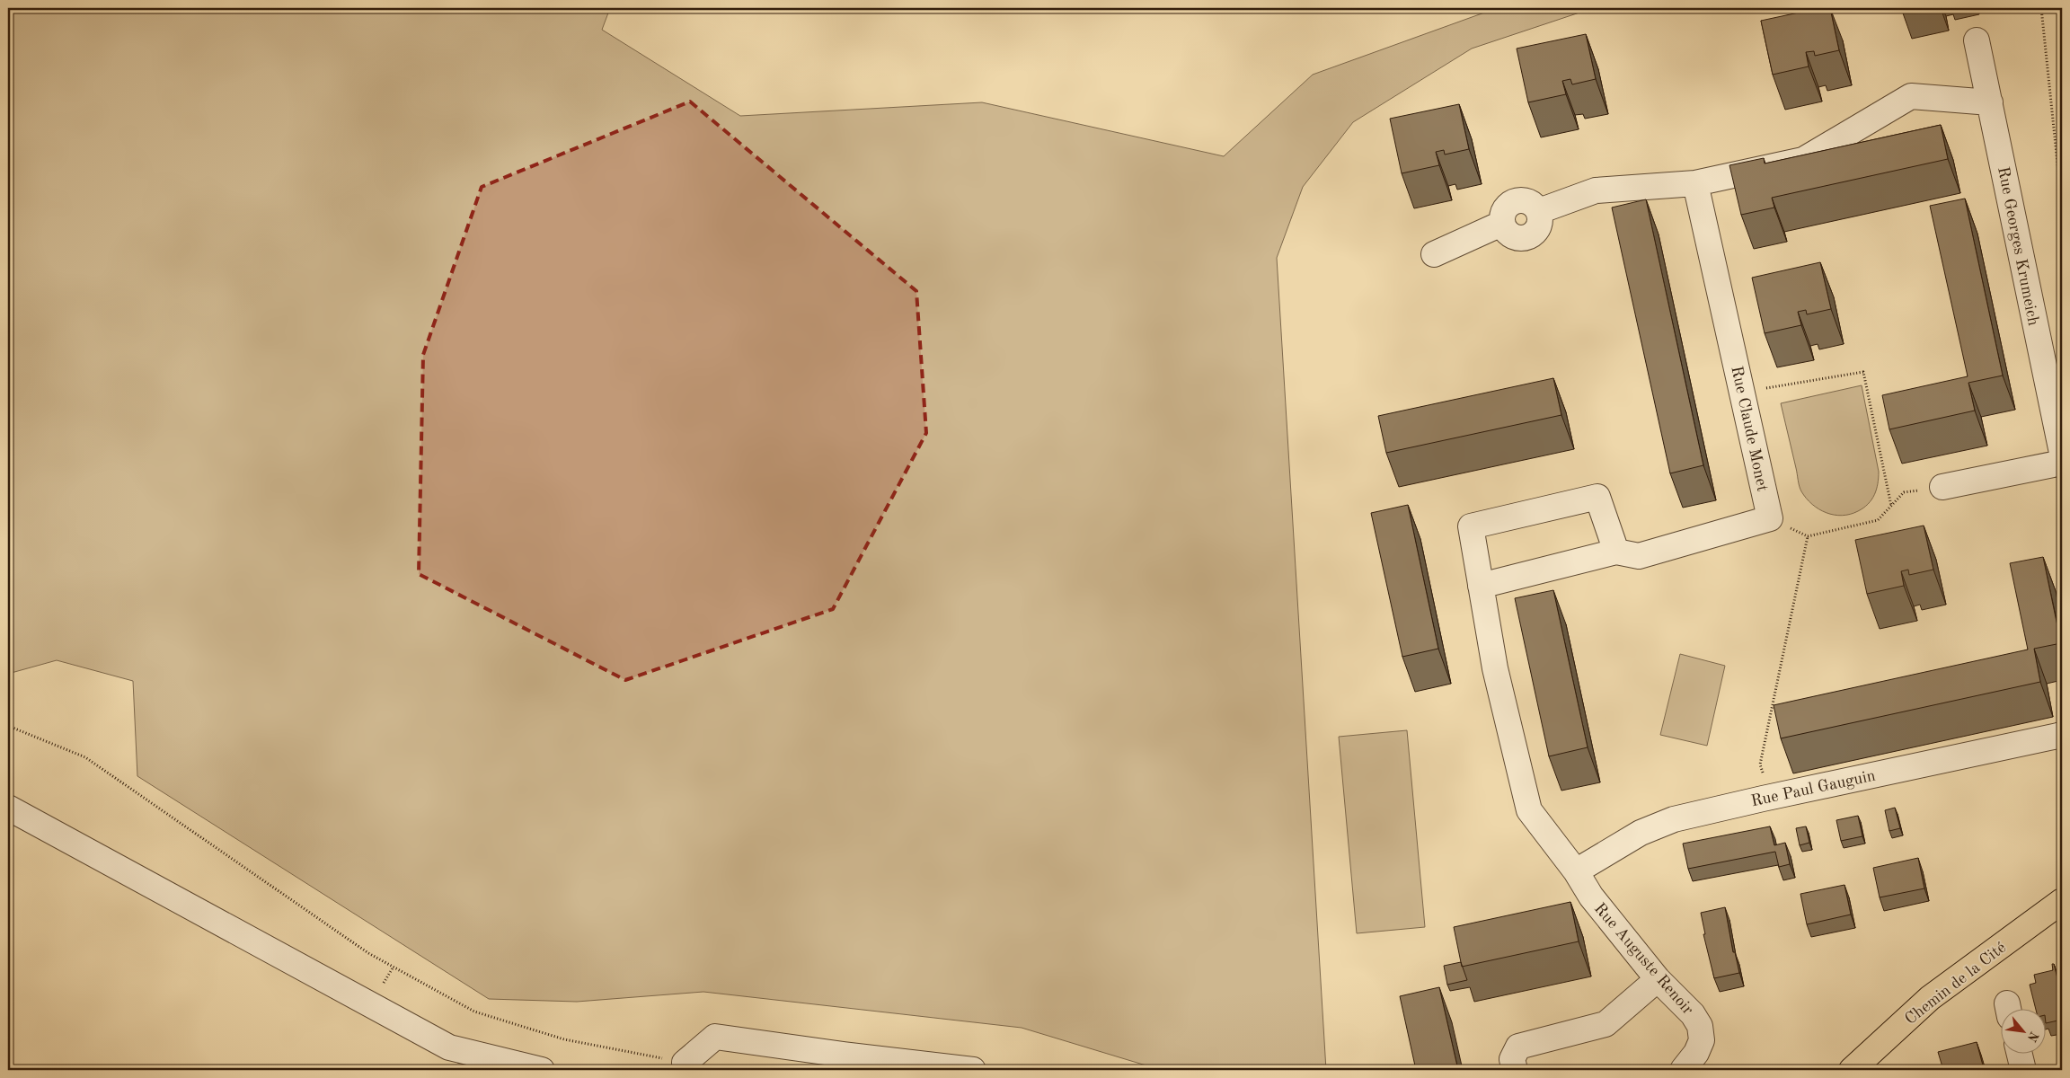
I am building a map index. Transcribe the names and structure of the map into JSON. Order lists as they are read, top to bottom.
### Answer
{
  "streets": {
    "main road": ["Chemin de la Cité"],
    "street": [
      "Rue Georges Krumeich",
      "Rue Claude Monet",
      "Rue Paul Gauguin",
      "Rue Auguste Renoir"
    ]
  },
  "crossings": [
    ["Rue Paul Gauguin", "Rue Auguste Renoir"]
  ],
  "north": "bottom right"
}
